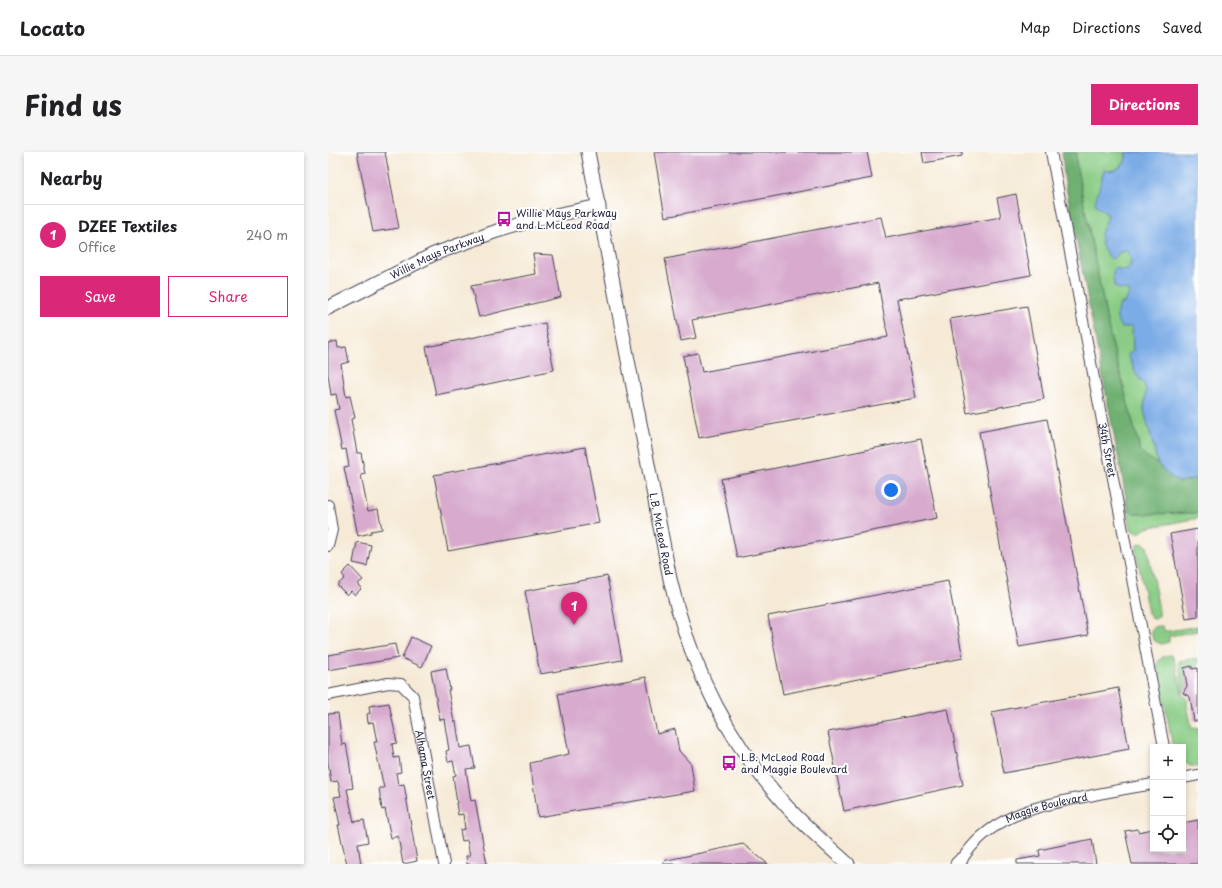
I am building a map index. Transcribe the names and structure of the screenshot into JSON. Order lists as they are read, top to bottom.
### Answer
{
  "streets": {
    "street": [
      "Willie Mays Parkway",
      "34th Street",
      "L.B. McLeod Road",
      "Alhama Street",
      "Maggie Boulevard"
    ]
  },
  "crossings": [
    ["Willie Mays Parkway", "L.B. McLeod Road"]
  ],
  "places": {
    "bus stop": ["Willie Mays Parkway and L.McLeod Road", "L.B. McLeod Road and Maggie Boulevard"]
  },
  "page": {
    "header": "Locato",
    "nav": ["Map", "Directions", "Saved"],
    "title": "Find us",
    "buttons": [
      "Directions",
      ["Save", "Share"]
    ],
    "heading": "Nearby",
    "list": [
      {
        "mark": "1",
        "name": "DZEE Textiles",
        "note": "Office",
        "value": "240 m"
      }
    ],
    "pins": "1",
    "map_buttons": ["+", "−"]
  }
}
